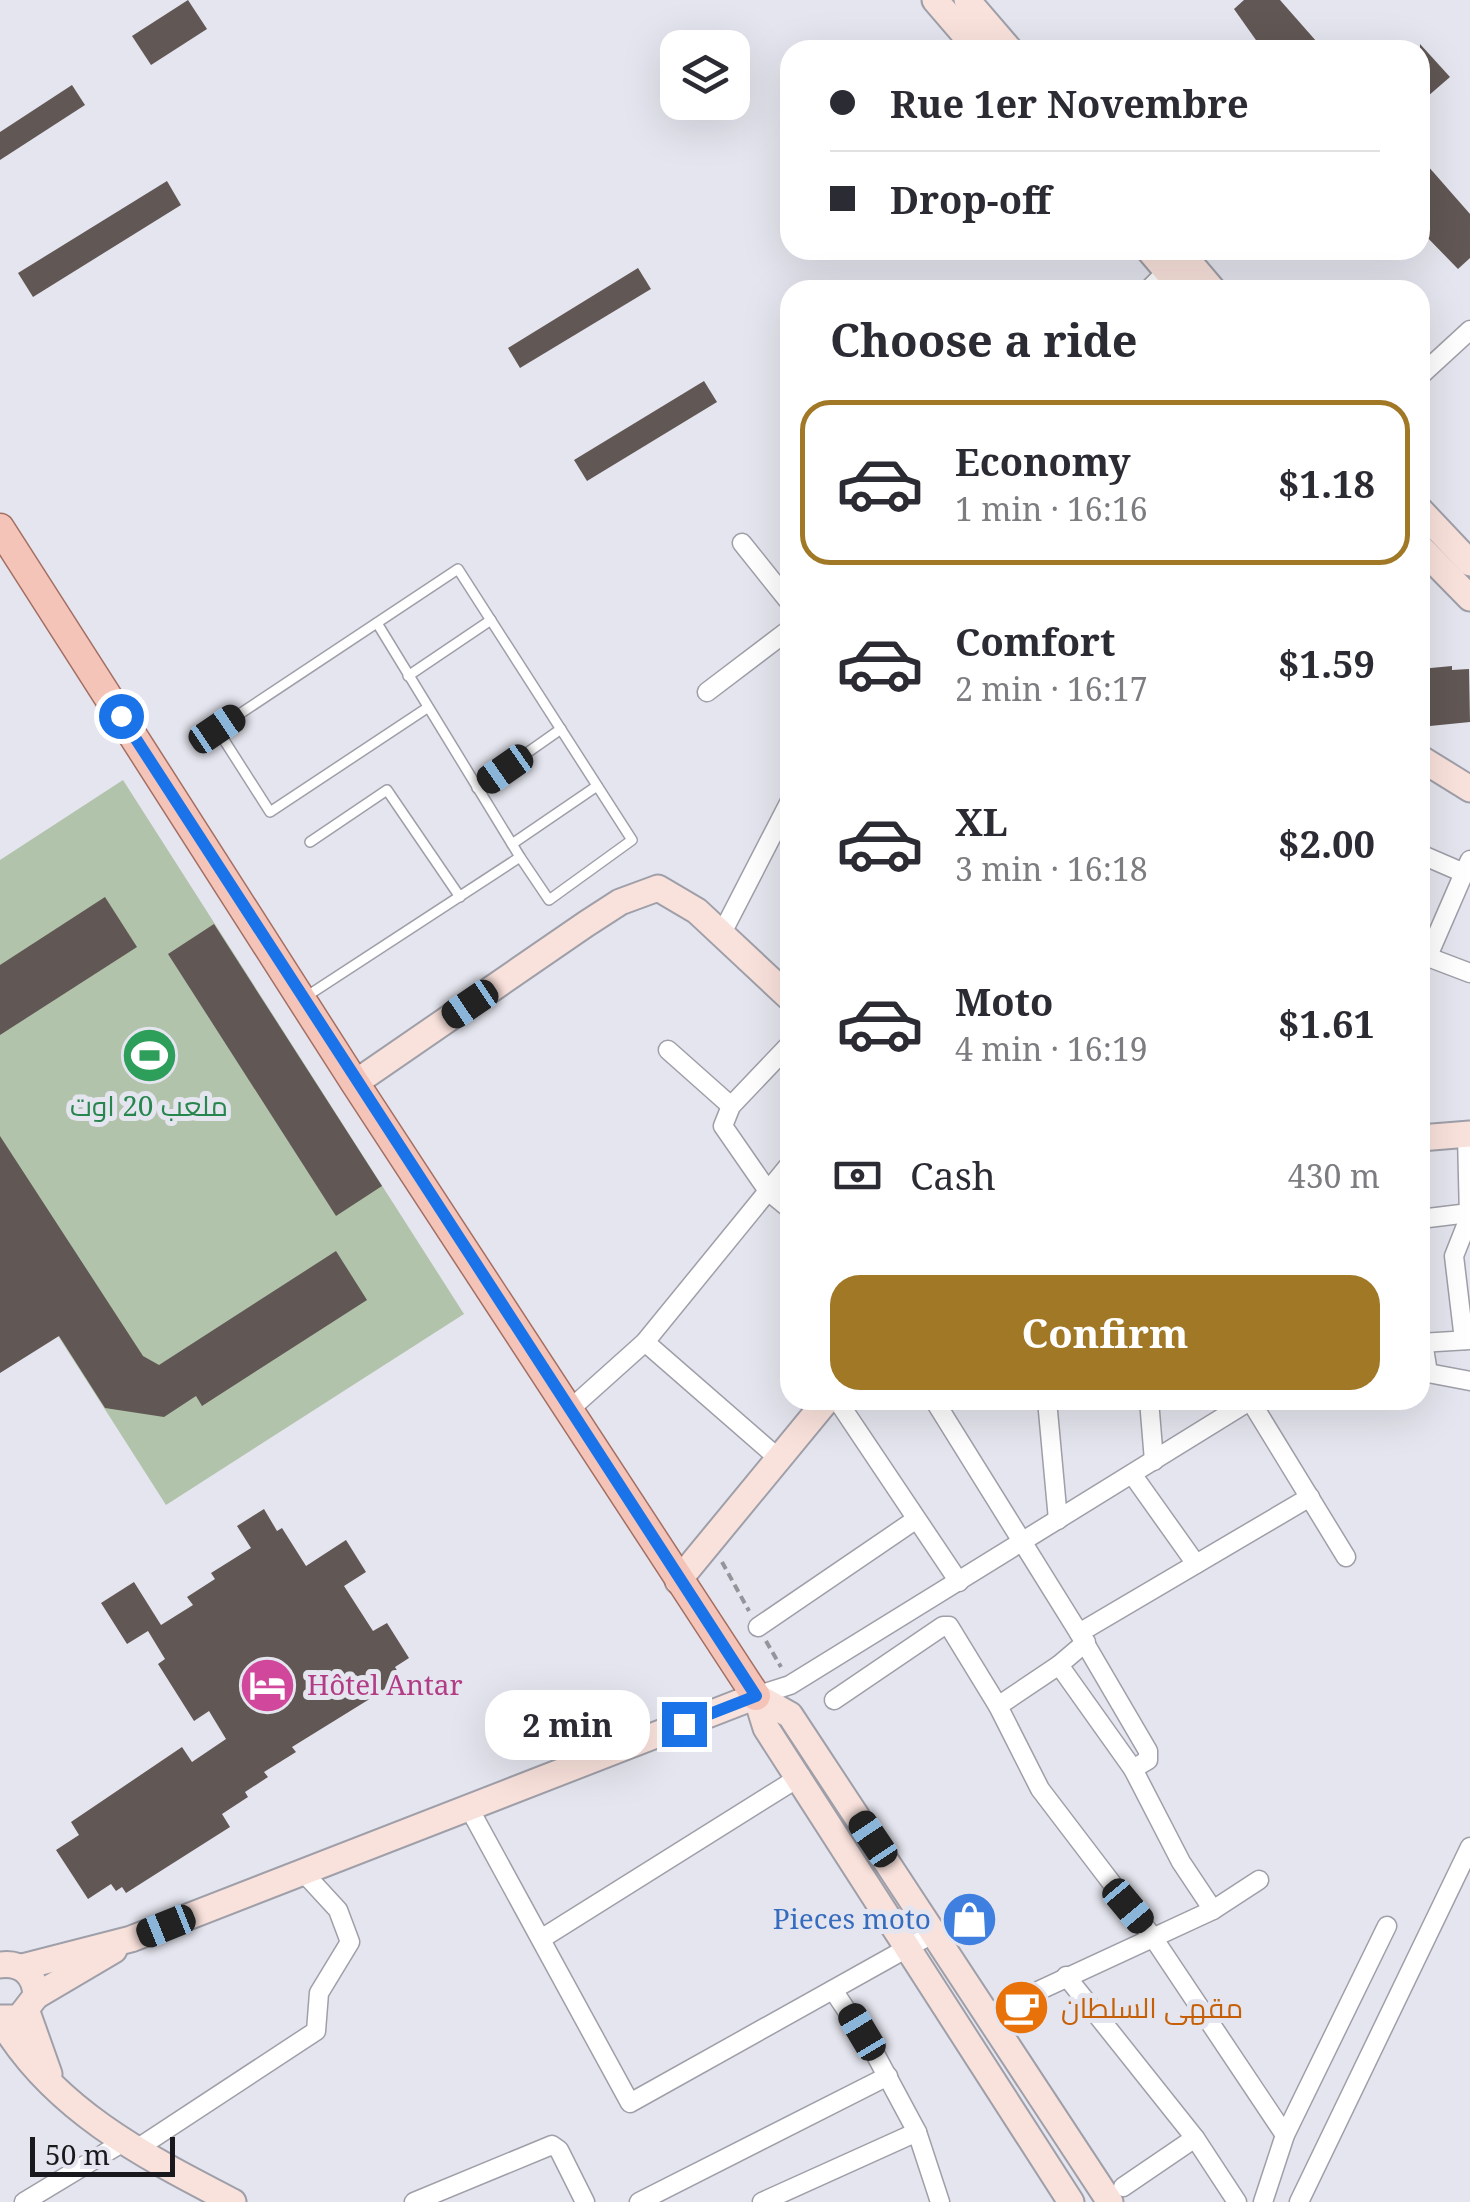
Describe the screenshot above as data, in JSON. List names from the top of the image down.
{
  "places": {
    "sports": ["ملعب 20 اوت"],
    "hotel": ["Hôtel Antar"],
    "shop": ["Pieces moto"],
    "cafe": ["مقهى السلطان"]
  },
  "scale_bar": "50 m",
  "page": {
    "banner": ["Rue 1er Novembre", "Drop-off"],
    "heading": "Choose a ride",
    "list": [
      {
        "name": "Economy",
        "note": "1 min · 16:16",
        "value": "$1.18"
      },
      {
        "name": "Comfort",
        "note": "2 min · 16:17",
        "value": "$1.59"
      },
      {
        "name": "XL",
        "note": "3 min · 16:18",
        "value": "$2.00"
      },
      {
        "name": "Moto",
        "note": "4 min · 16:19",
        "value": "$1.61"
      }
    ],
    "pay": ["Cash", "430 m"],
    "buttons": "Confirm",
    "bubble": "2 min",
    "scale": "50 m"
  }
}
